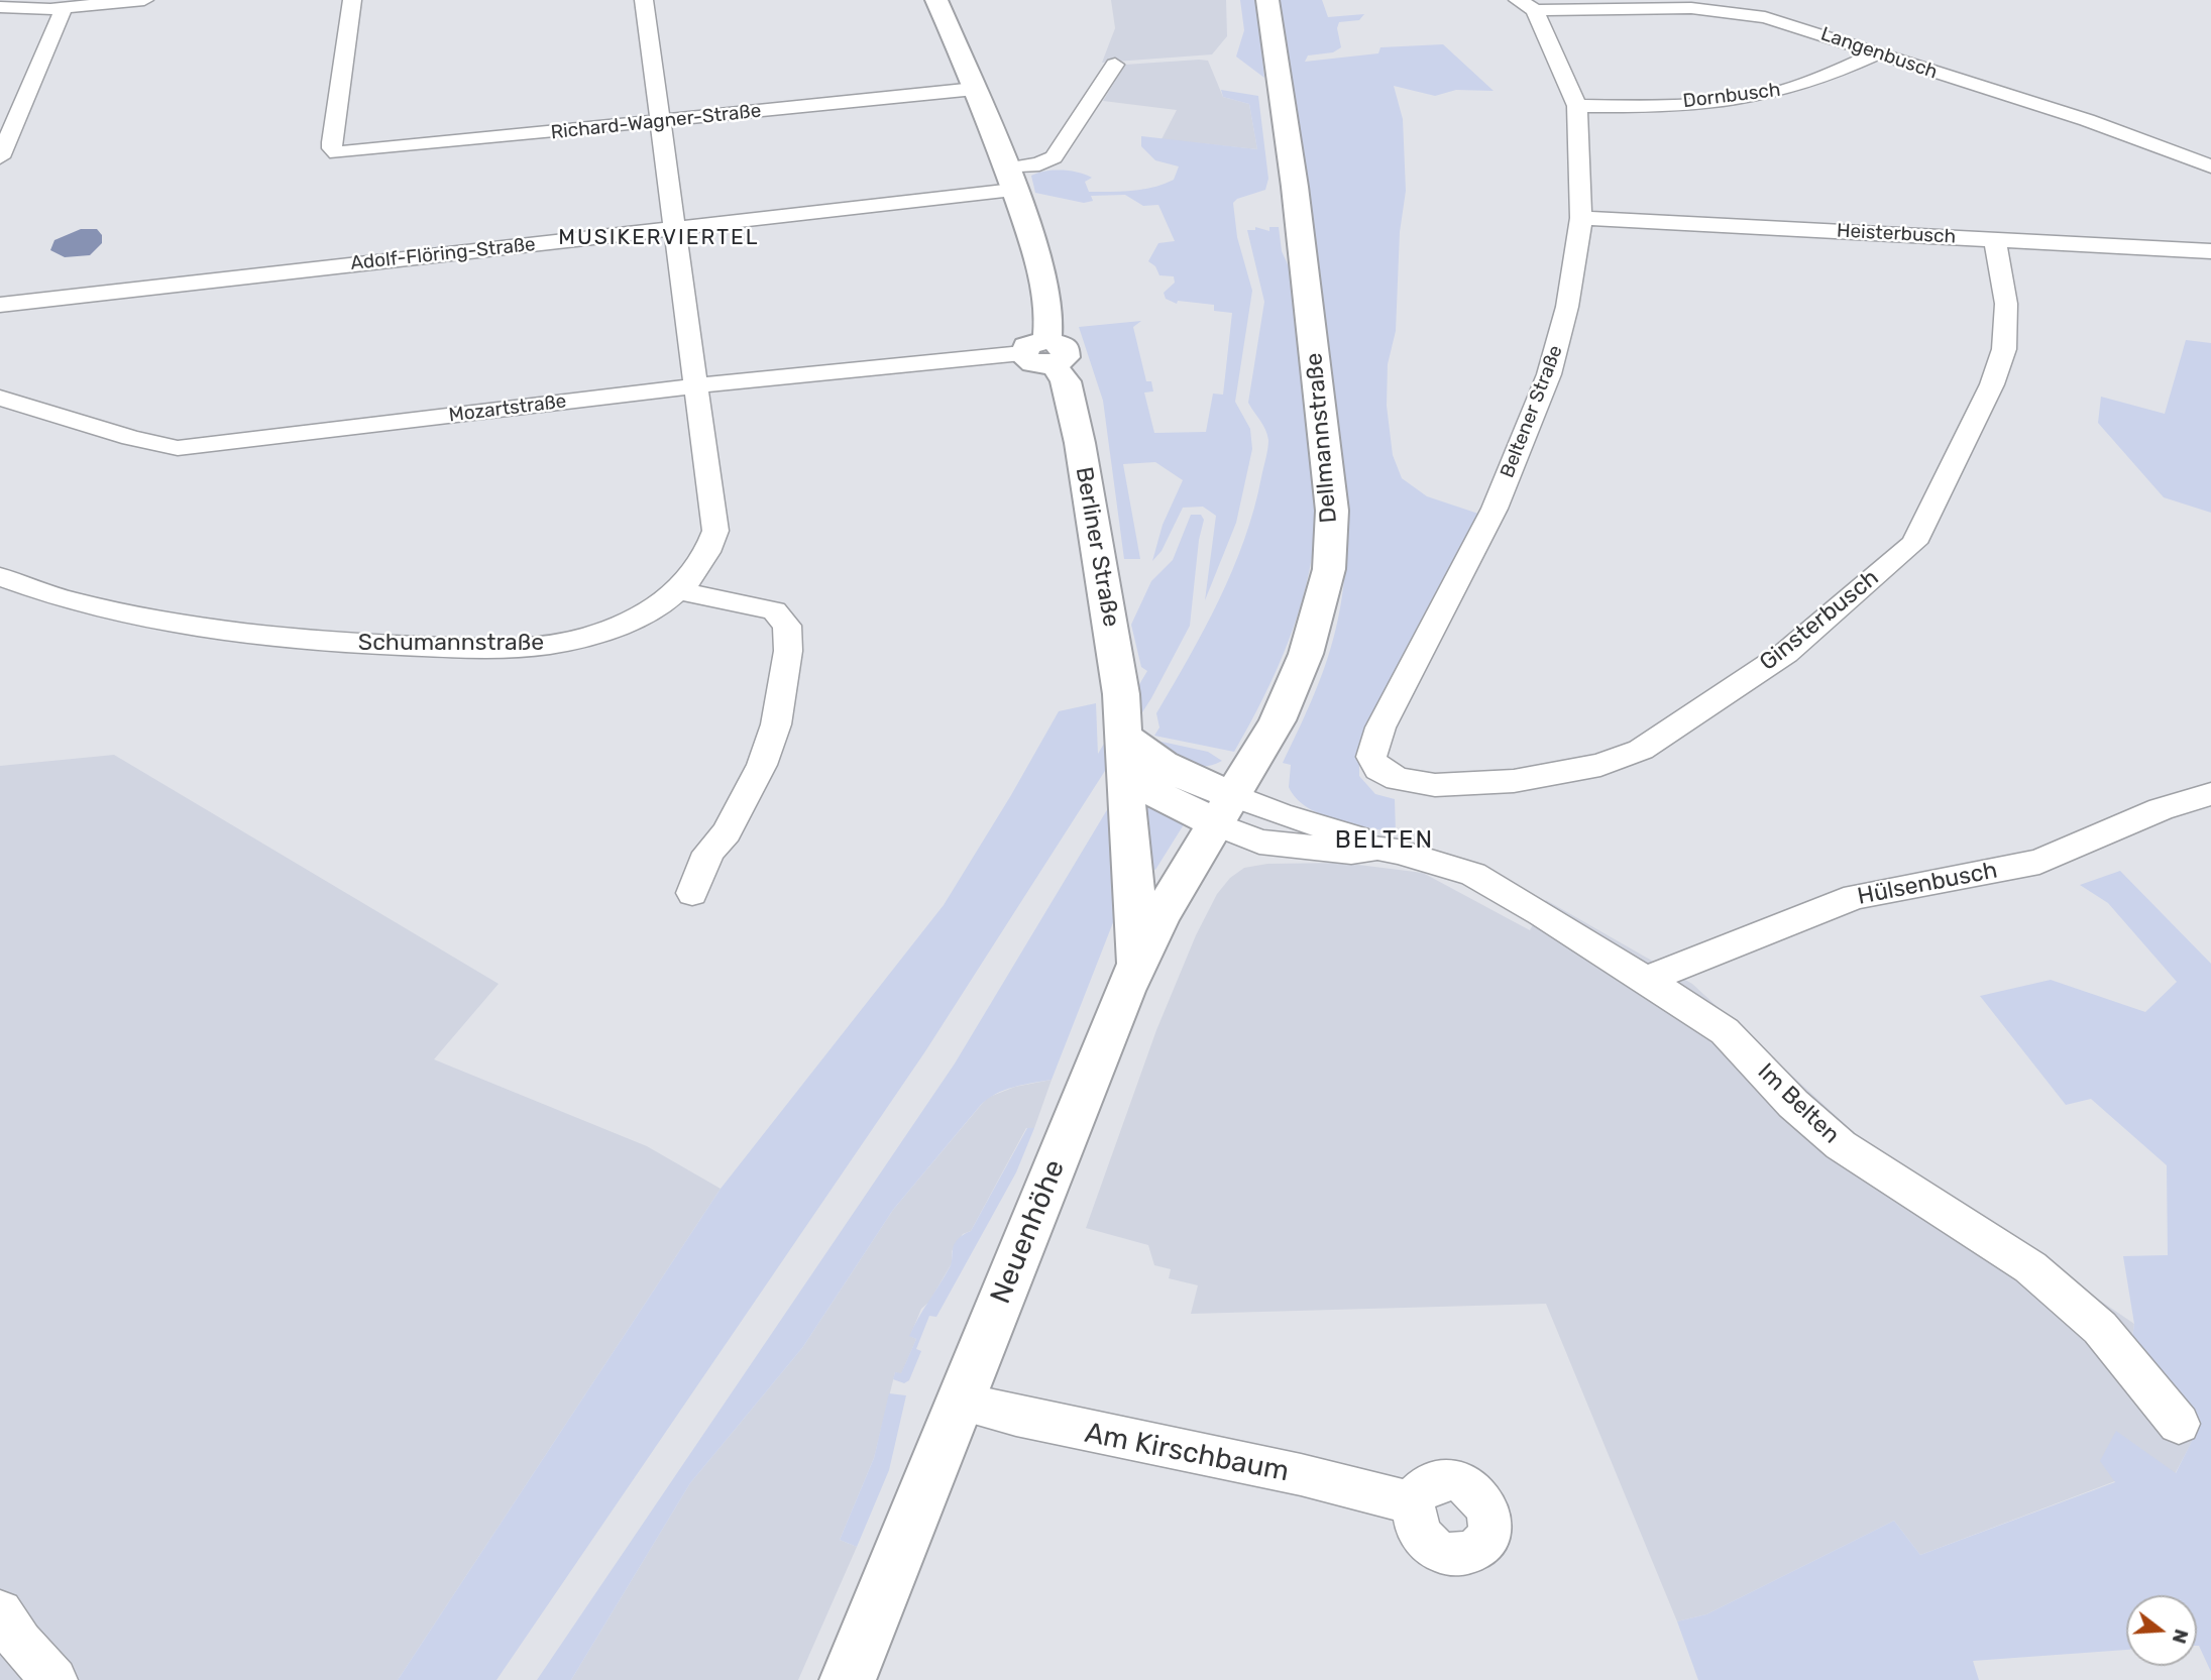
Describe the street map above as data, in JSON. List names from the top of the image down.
{
  "streets": {
    "main road": ["Dellmannstraße", "Berliner Straße", "Neuenhöhe"],
    "street": [
      "Langenbusch",
      "Dornbusch",
      "Richard-Wagner-Straße",
      "Heisterbusch",
      "Adolf-Flöring-Straße",
      "Mozartstraße",
      "Beltener Straße",
      "Ginsterbusch",
      "Schumannstraße",
      "Hülsenbusch",
      "Im Belten",
      "Am Kirschbaum"
    ]
  },
  "crossings": [
    ["Langenbusch", "Dornbusch"],
    ["Langenbusch", "Beltener Straße"],
    ["Dornbusch", "Beltener Straße"],
    ["Richard-Wagner-Straße", "Berliner Straße"],
    ["Richard-Wagner-Straße", "Schumannstraße"],
    ["Heisterbusch", "Beltener Straße"],
    ["Heisterbusch", "Ginsterbusch"],
    ["Adolf-Flöring-Straße", "Berliner Straße"],
    ["Adolf-Flöring-Straße", "Schumannstraße"],
    ["Mozartstraße", "Berliner Straße"],
    ["Mozartstraße", "Schumannstraße"],
    ["Beltener Straße", "Ginsterbusch"],
    ["Dellmannstraße", "Im Belten"],
    ["Dellmannstraße", "Neuenhöhe"],
    ["Berliner Straße", "Neuenhöhe"],
    ["Hülsenbusch", "Im Belten"],
    ["Im Belten", "Neuenhöhe"],
    ["Neuenhöhe", "Am Kirschbaum"]
  ],
  "districts": ["MUSIKERVIERTEL", "BELTEN"],
  "north": "right"
}
